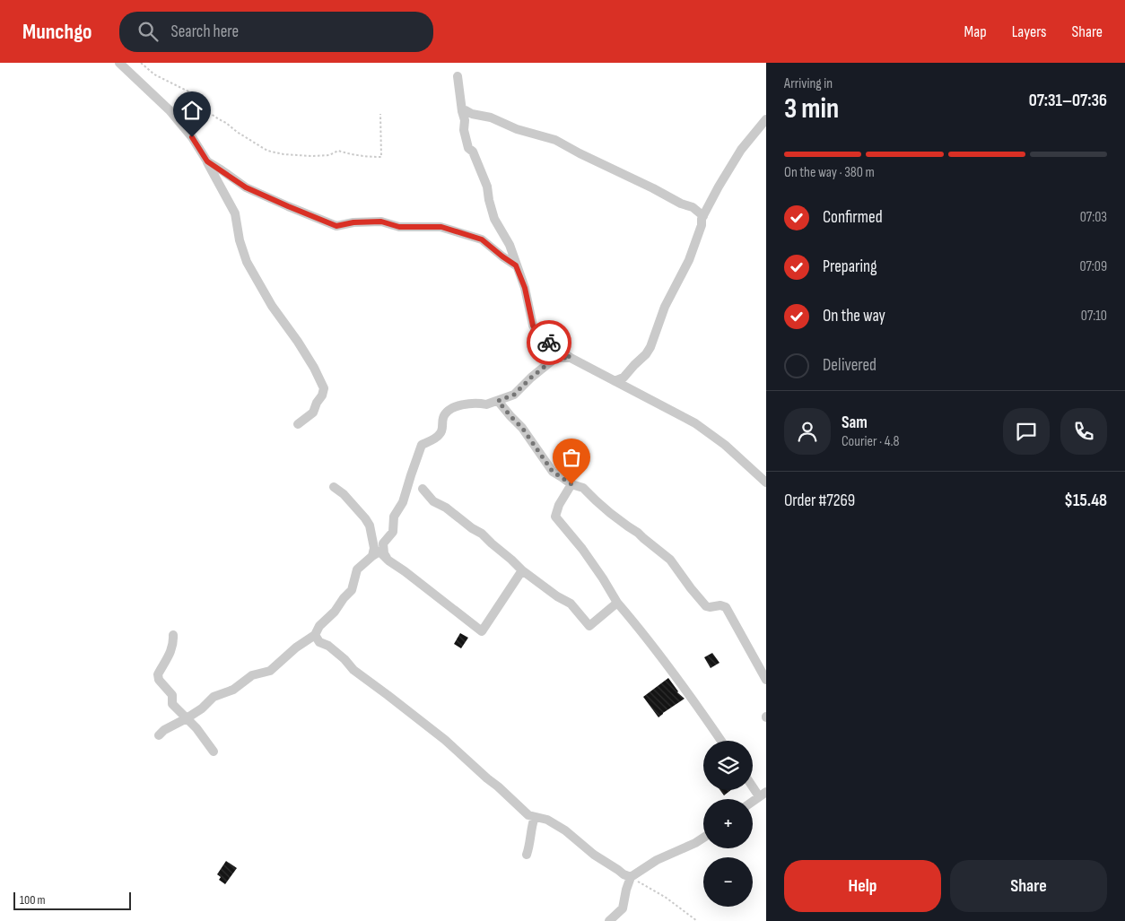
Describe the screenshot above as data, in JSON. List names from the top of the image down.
{
  "scale_bar": "100 m",
  "page": {
    "header": "Munchgo",
    "search": "Search here",
    "nav": ["Map", "Layers", "Share"],
    "heading": ["3 min", "Arriving in", "07:31–07:36"],
    "panel": [
      "Sam",
      "Courier · 4.8",
      "Order #7269",
      "$15.48"
    ],
    "bar": "On the way · 380 m",
    "list": [
      ["Confirmed", "07:03"],
      ["Preparing", "07:09"],
      ["On the way", "07:10"],
      "Delivered"
    ],
    "map_buttons": ["+", "−"],
    "buttons": ["Help", "Share"],
    "scale": "100 m"
  }
}
